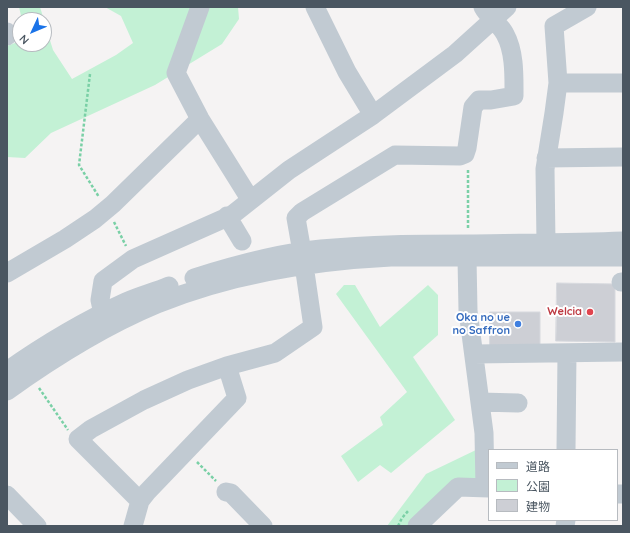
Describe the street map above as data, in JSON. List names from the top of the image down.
{
  "places": ["Welcia", "Oka no ue no Saffron"],
  "legend": ["道路", "公園", "建物"],
  "north": "bottom left"
}
